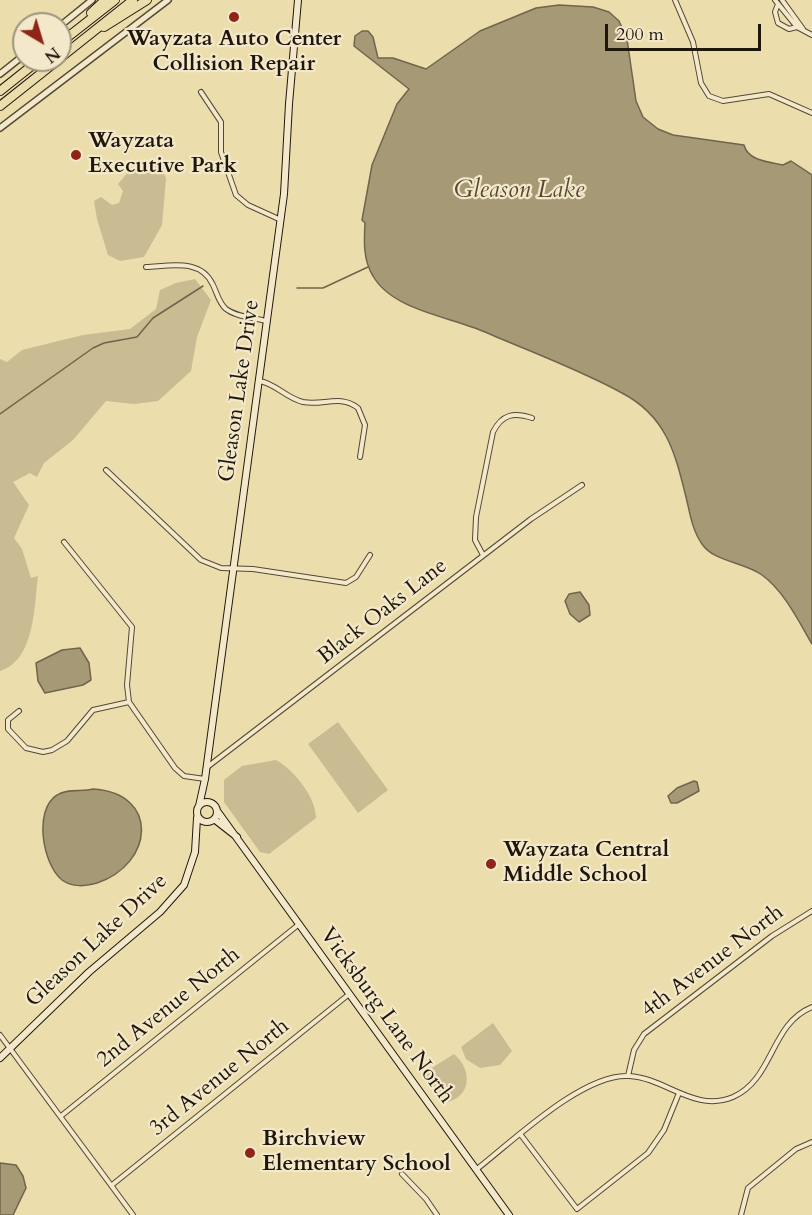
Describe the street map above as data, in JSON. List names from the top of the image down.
{
  "streets": {
    "main road": ["Gleason Lake Drive", "Vicksburg Lane North"],
    "street": [
      "Black Oaks Lane",
      "4th Avenue North",
      "2nd Avenue North",
      "3rd Avenue North"
    ]
  },
  "crossings": [
    ["Gleason Lake Drive", "Black Oaks Lane"],
    ["Gleason Lake Drive", "Vicksburg Lane North"],
    ["2nd Avenue North", "Vicksburg Lane North"],
    ["Vicksburg Lane North", "3rd Avenue North"]
  ],
  "water": ["Gleason Lake"],
  "places": [
    "Wayzata Auto Center Collision Repair",
    "Wayzata Executive Park",
    "Wayzata Central Middle School",
    "Birchview Elementary School"
  ],
  "scale_bar": "200 m",
  "north": "bottom right"
}
